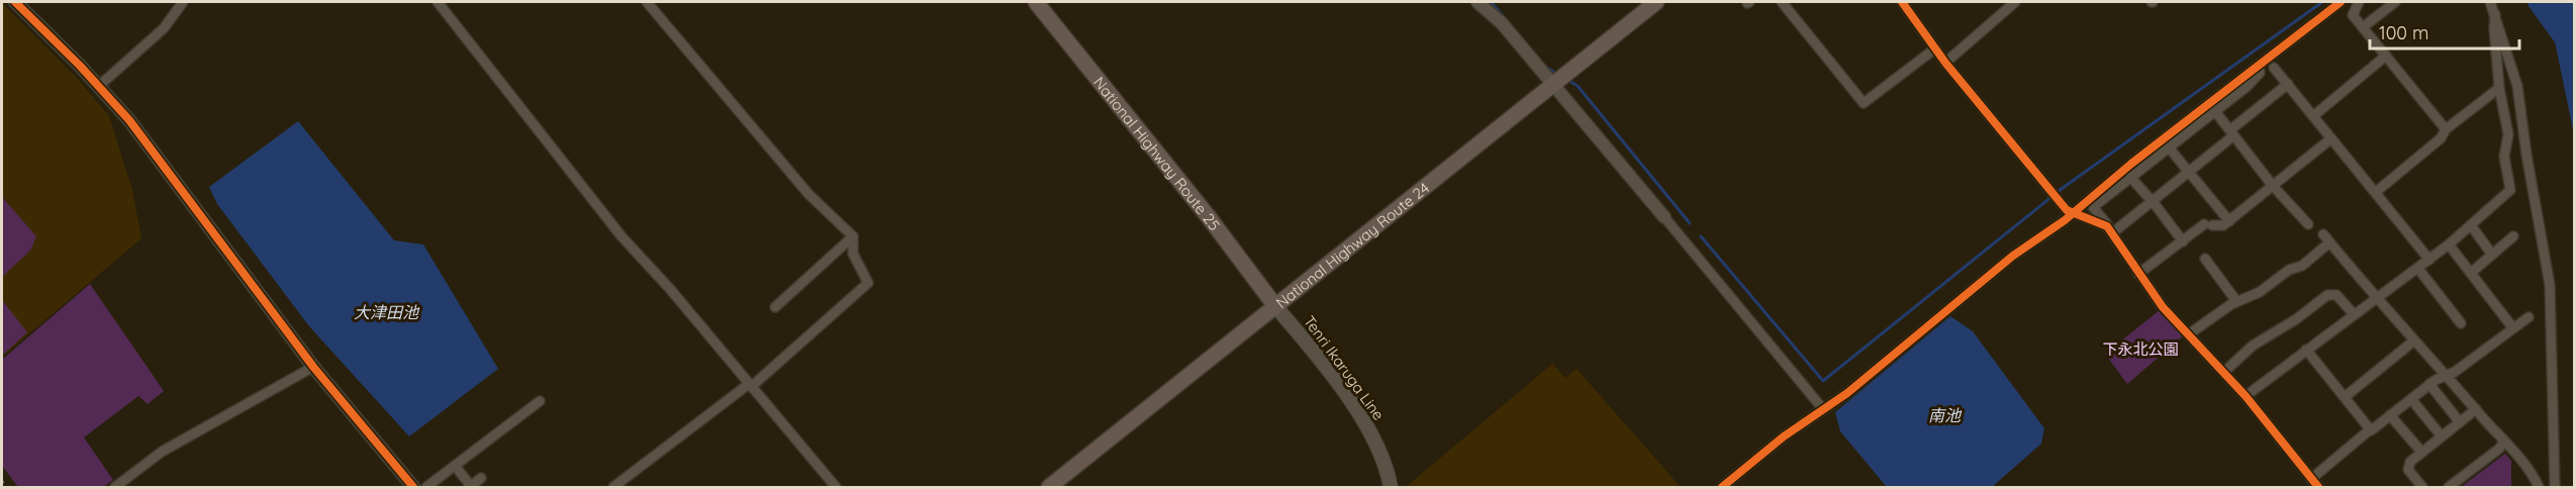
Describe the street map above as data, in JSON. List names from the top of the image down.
{
  "streets": {
    "highway": ["National Highway Route 25", "National Highway Route 24"],
    "main road": ["Tenri Ikaruga Line"]
  },
  "crossings": [
    ["National Highway Route 25", "National Highway Route 24"],
    ["National Highway Route 25", "Tenri Ikaruga Line"],
    ["National Highway Route 24", "Tenri Ikaruga Line"]
  ],
  "water": ["大津田池", "南池"],
  "parks": ["下永北公園"],
  "scale_bar": "100 m"
}
